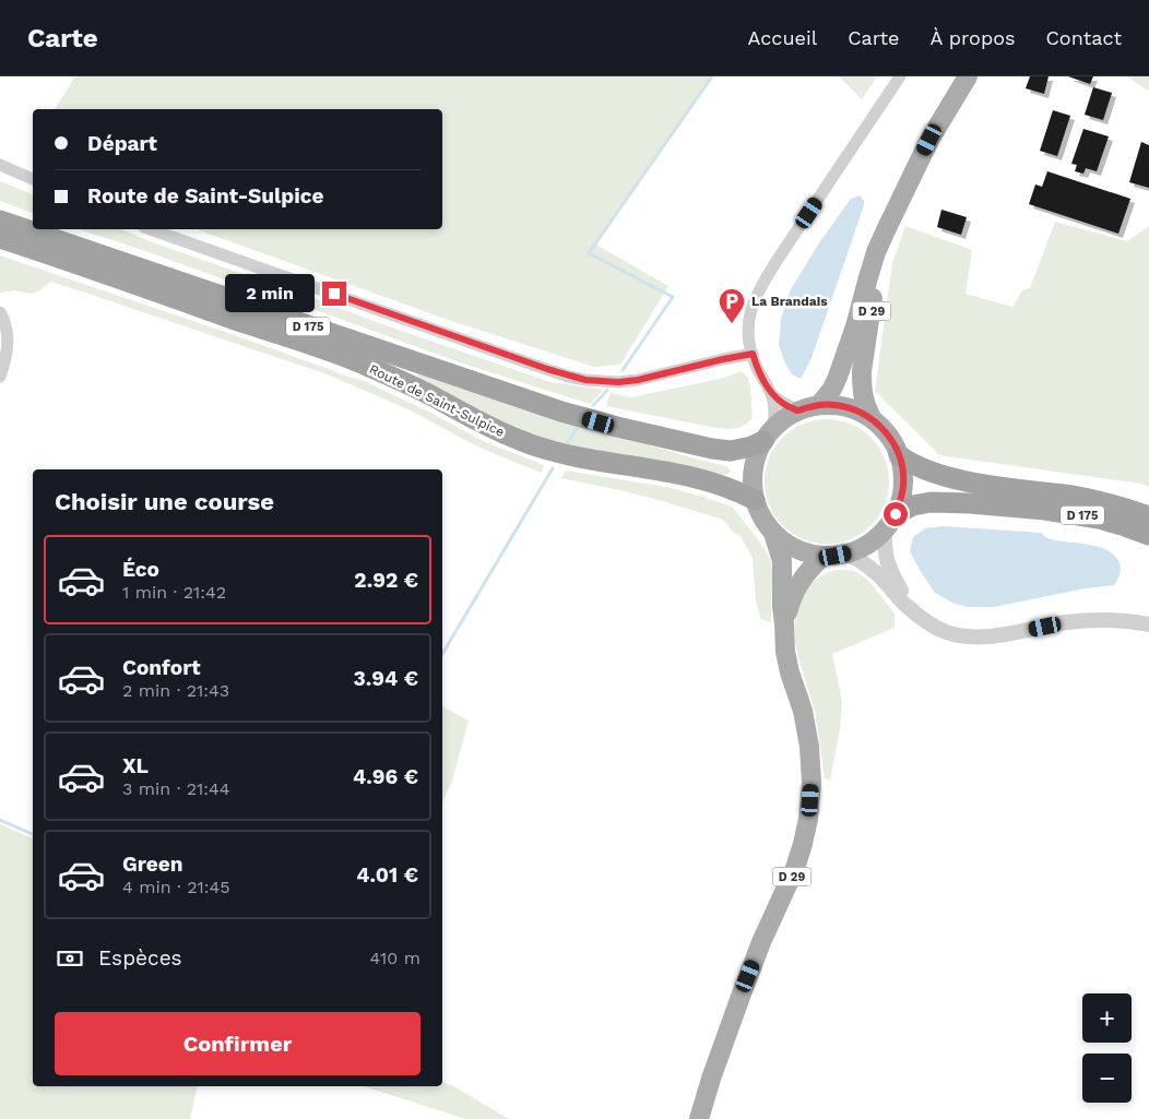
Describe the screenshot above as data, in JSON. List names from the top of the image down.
{
  "streets": {
    "highway": ["D 175", "Route de Saint-Sulpice"],
    "main road": ["D 29"]
  },
  "crossings": [
    ["D 29", "D 175"],
    ["D 29", "Route de Saint-Sulpice"],
    ["D 175", "Route de Saint-Sulpice"]
  ],
  "places": {
    "parking": ["La Brandais"]
  },
  "page": {
    "header": "Carte",
    "nav": [
      "Accueil",
      "Carte",
      "À propos",
      "Contact"
    ],
    "banner": ["Départ", "Route de Saint-Sulpice"],
    "bubble": "2 min",
    "heading": "Choisir une course",
    "list": [
      {
        "name": "Éco",
        "note": "1 min · 21:42",
        "value": "2.92 €"
      },
      {
        "name": "Confort",
        "note": "2 min · 21:43",
        "value": "3.94 €"
      },
      {
        "name": "XL",
        "note": "3 min · 21:44",
        "value": "4.96 €"
      },
      {
        "name": "Green",
        "note": "4 min · 21:45",
        "value": "4.01 €"
      }
    ],
    "pay": ["Espèces", "410 m"],
    "map_buttons": ["+", "−"],
    "buttons": "Confirmer"
  }
}
